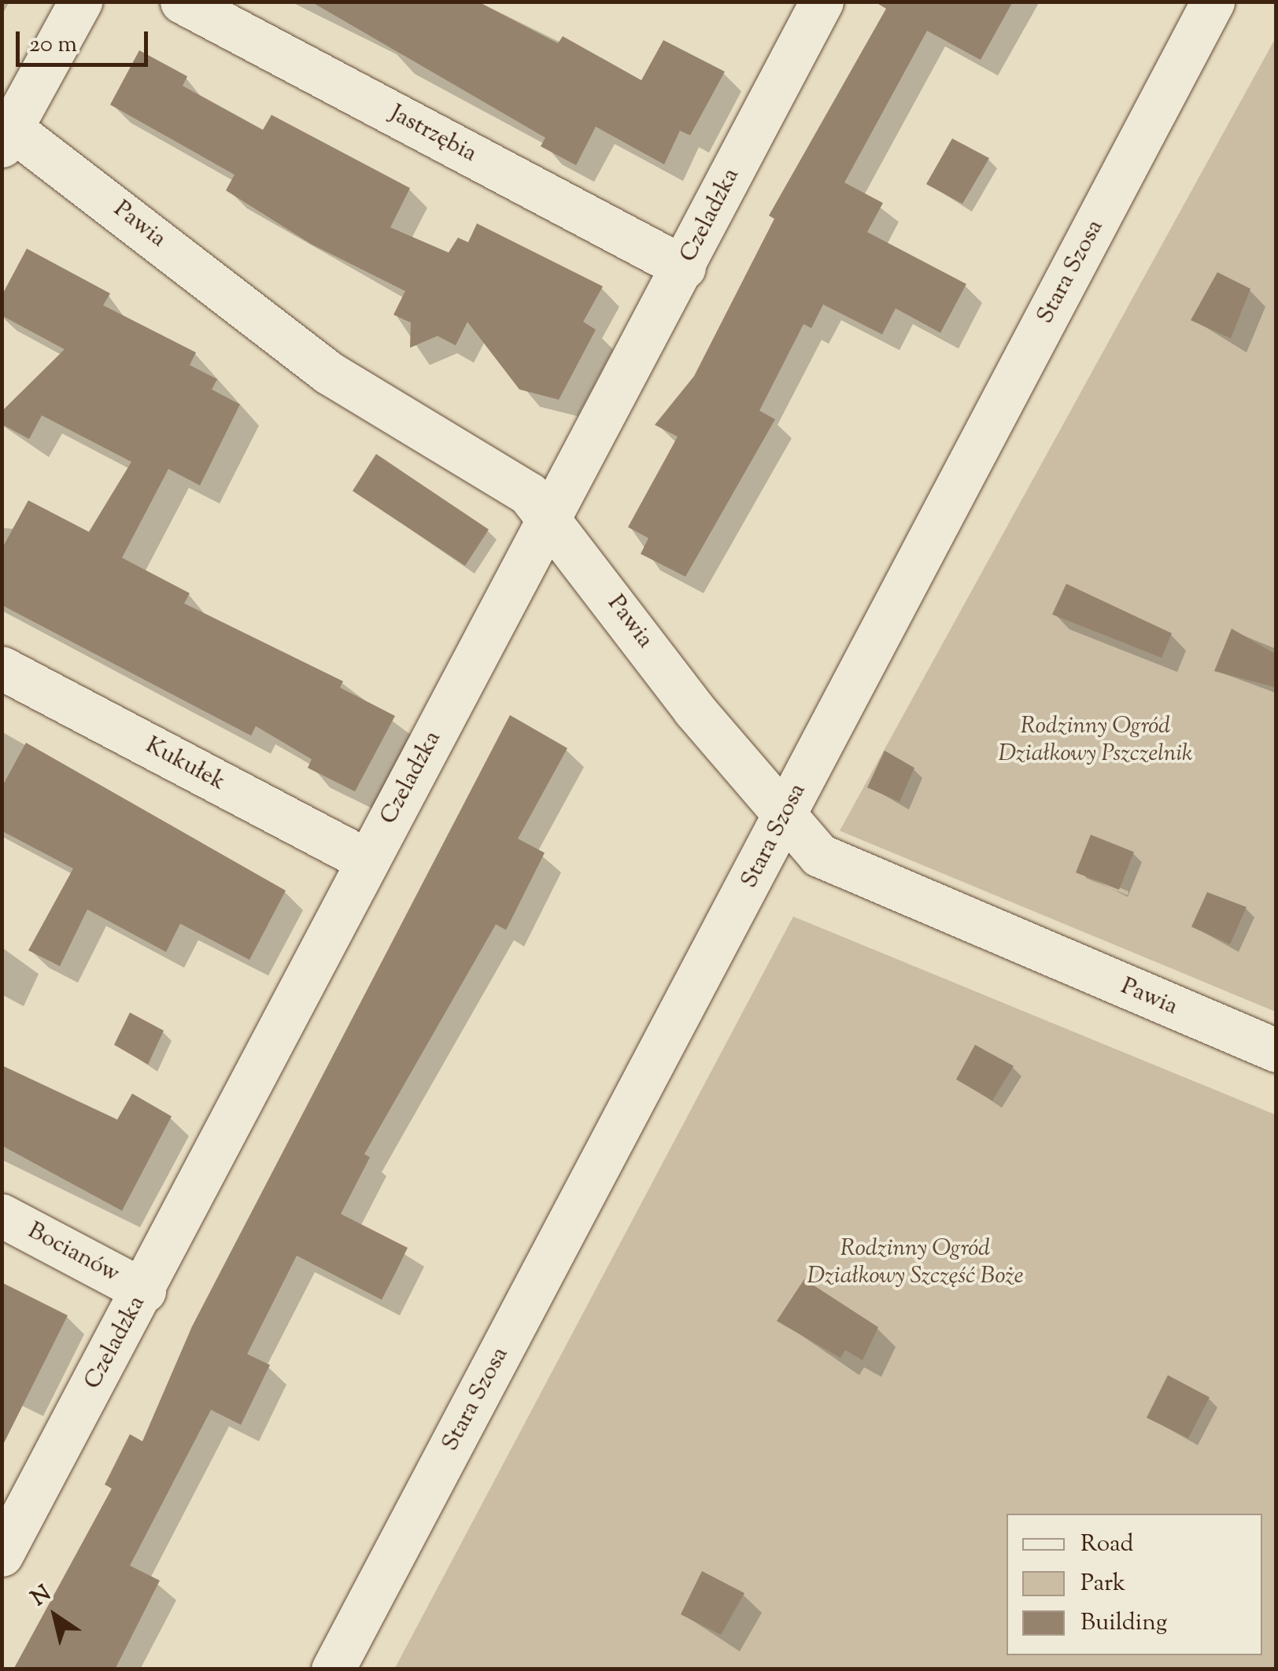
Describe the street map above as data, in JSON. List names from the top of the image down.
{
  "streets": {
    "street": [
      "Jastrzębia",
      "Czeladzka",
      "Pawia",
      "Stara Szosa",
      "Kukułek",
      "Bocianów"
    ]
  },
  "crossings": [
    ["Jastrzębia", "Czeladzka"],
    ["Czeladzka", "Pawia"],
    ["Czeladzka", "Kukułek"],
    ["Czeladzka", "Bocianów"],
    ["Pawia", "Stara Szosa"]
  ],
  "parks": ["Rodzinny Ogród Działkowy Pszczelnik", "Rodzinny Ogród Działkowy Szczęść Boże"],
  "legend": ["Road", "Park", "Building"],
  "scale_bar": "20 m",
  "north": "top left"
}
